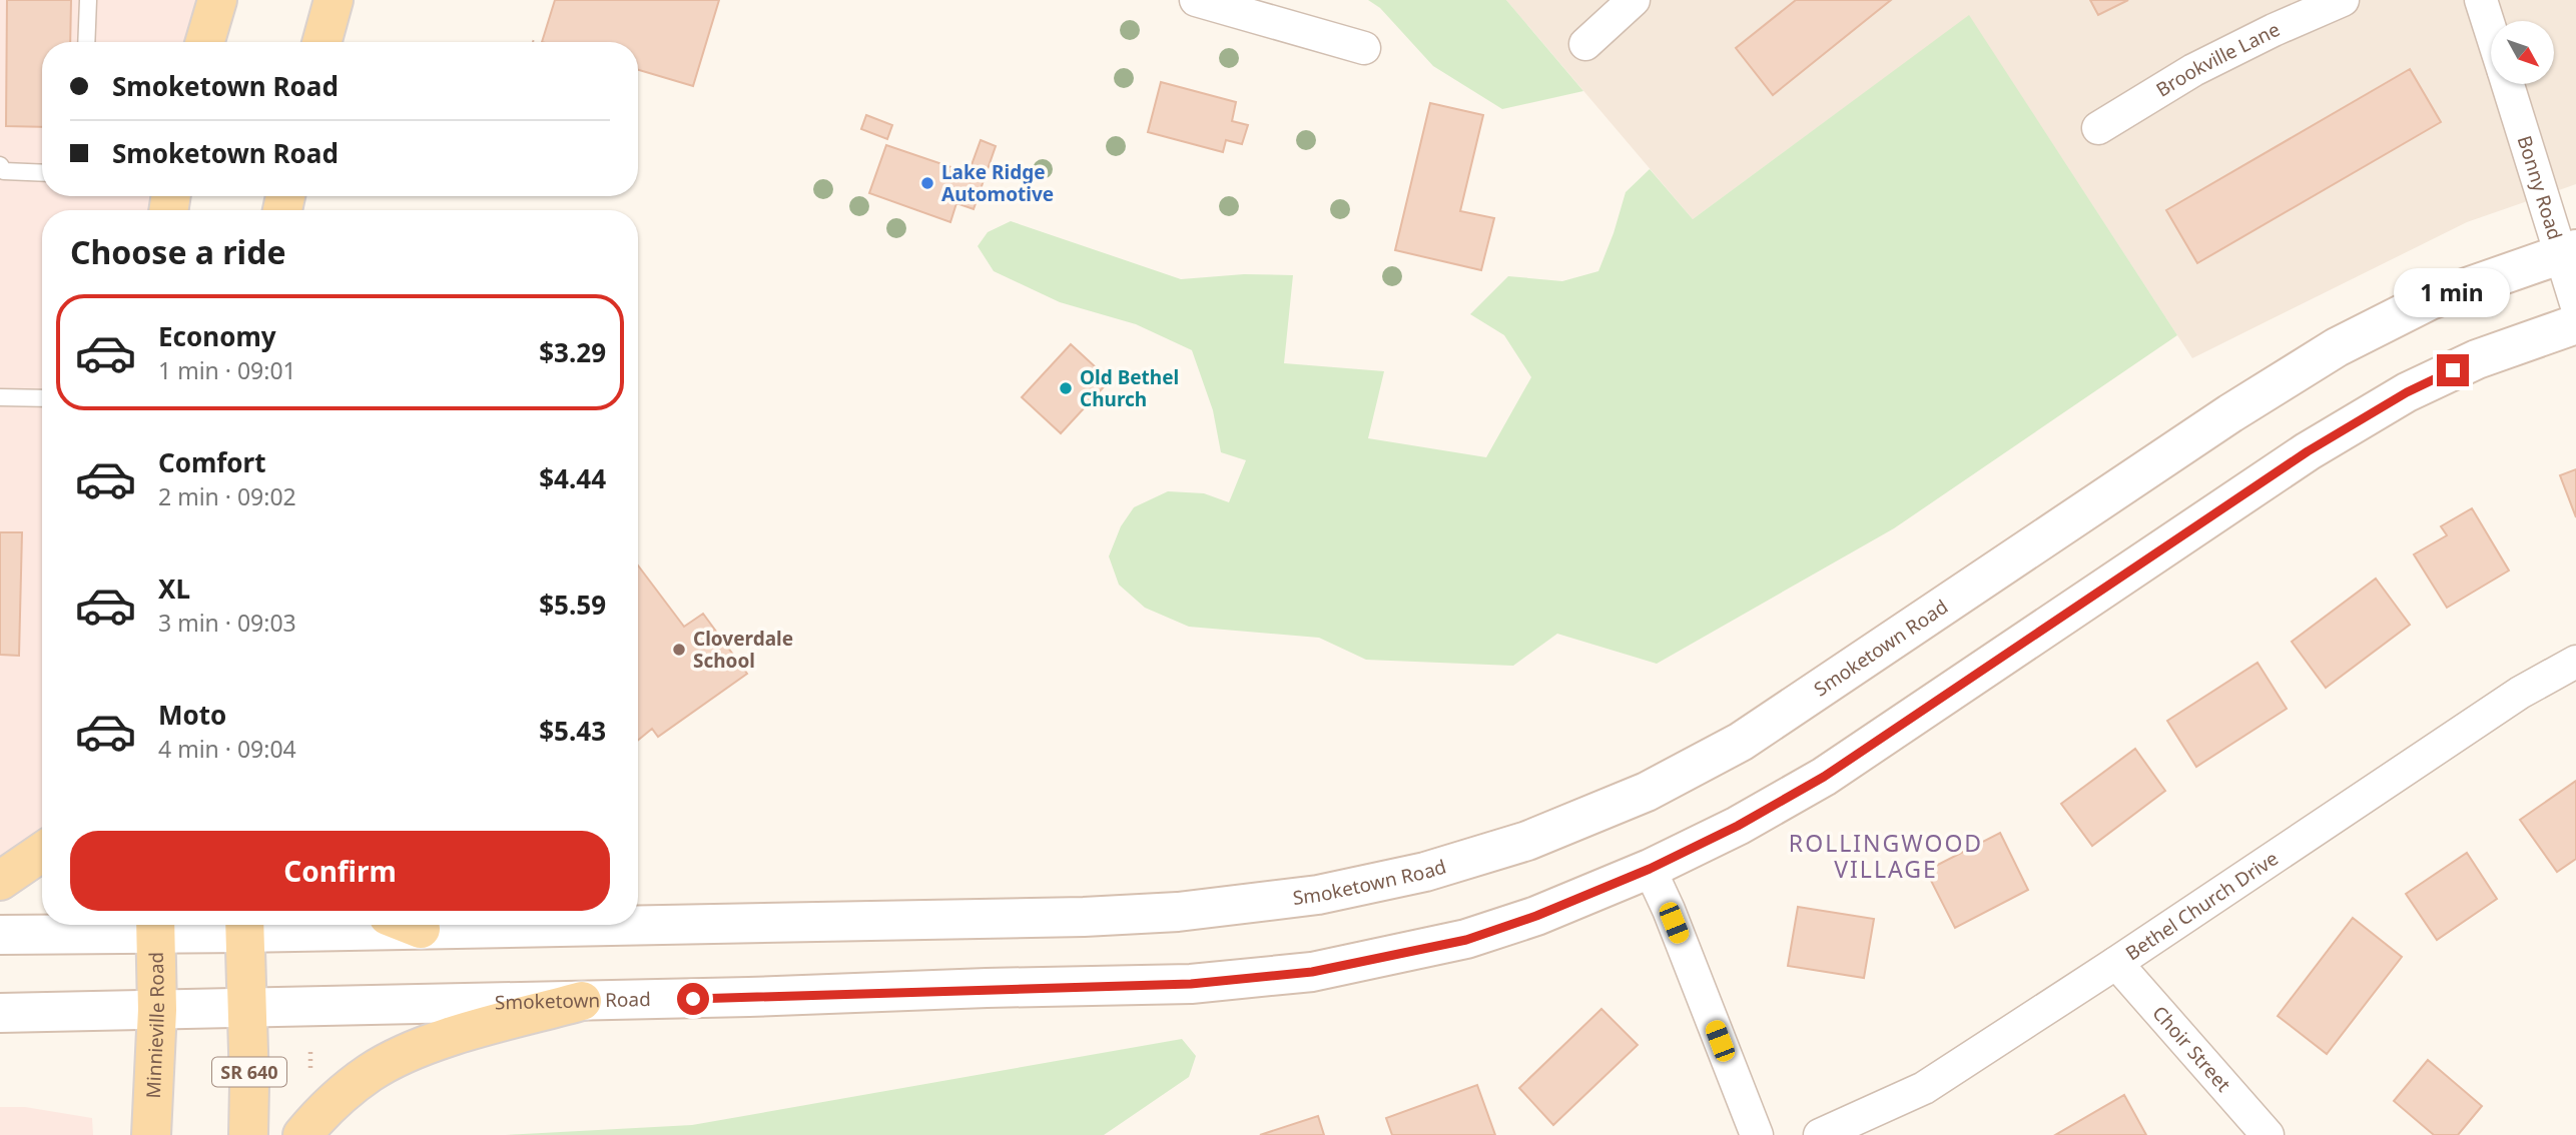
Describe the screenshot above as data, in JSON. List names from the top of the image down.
{
  "streets": {
    "main road": ["Smoketown Road", "Minnieville Road", "SR 640"],
    "street": [
      "Brookville Lane",
      "Bonny Road",
      "Bethel Church Drive",
      "Choir Street"
    ]
  },
  "crossings": [
    ["Bonny Road", "Smoketown Road"],
    ["Smoketown Road", "Minnieville Road"],
    ["Smoketown Road", "SR 640"],
    ["Bethel Church Drive", "Choir Street"]
  ],
  "districts": ["ROLLINGWOOD VILLAGE"],
  "places": ["Lake Ridge Automotive", "Old Bethel Church", "Cloverdale School"],
  "north": "bottom right",
  "page": {
    "banner": ["Smoketown Road", "Smoketown Road"],
    "heading": "Choose a ride",
    "bubble": "1 min",
    "list": [
      {
        "name": "Economy",
        "note": "1 min · 09:01",
        "value": "$3.29"
      },
      {
        "name": "Comfort",
        "note": "2 min · 09:02",
        "value": "$4.44"
      },
      {
        "name": "XL",
        "note": "3 min · 09:03",
        "value": "$5.59"
      },
      {
        "name": "Moto",
        "note": "4 min · 09:04",
        "value": "$5.43"
      }
    ],
    "buttons": "Confirm"
  }
}
